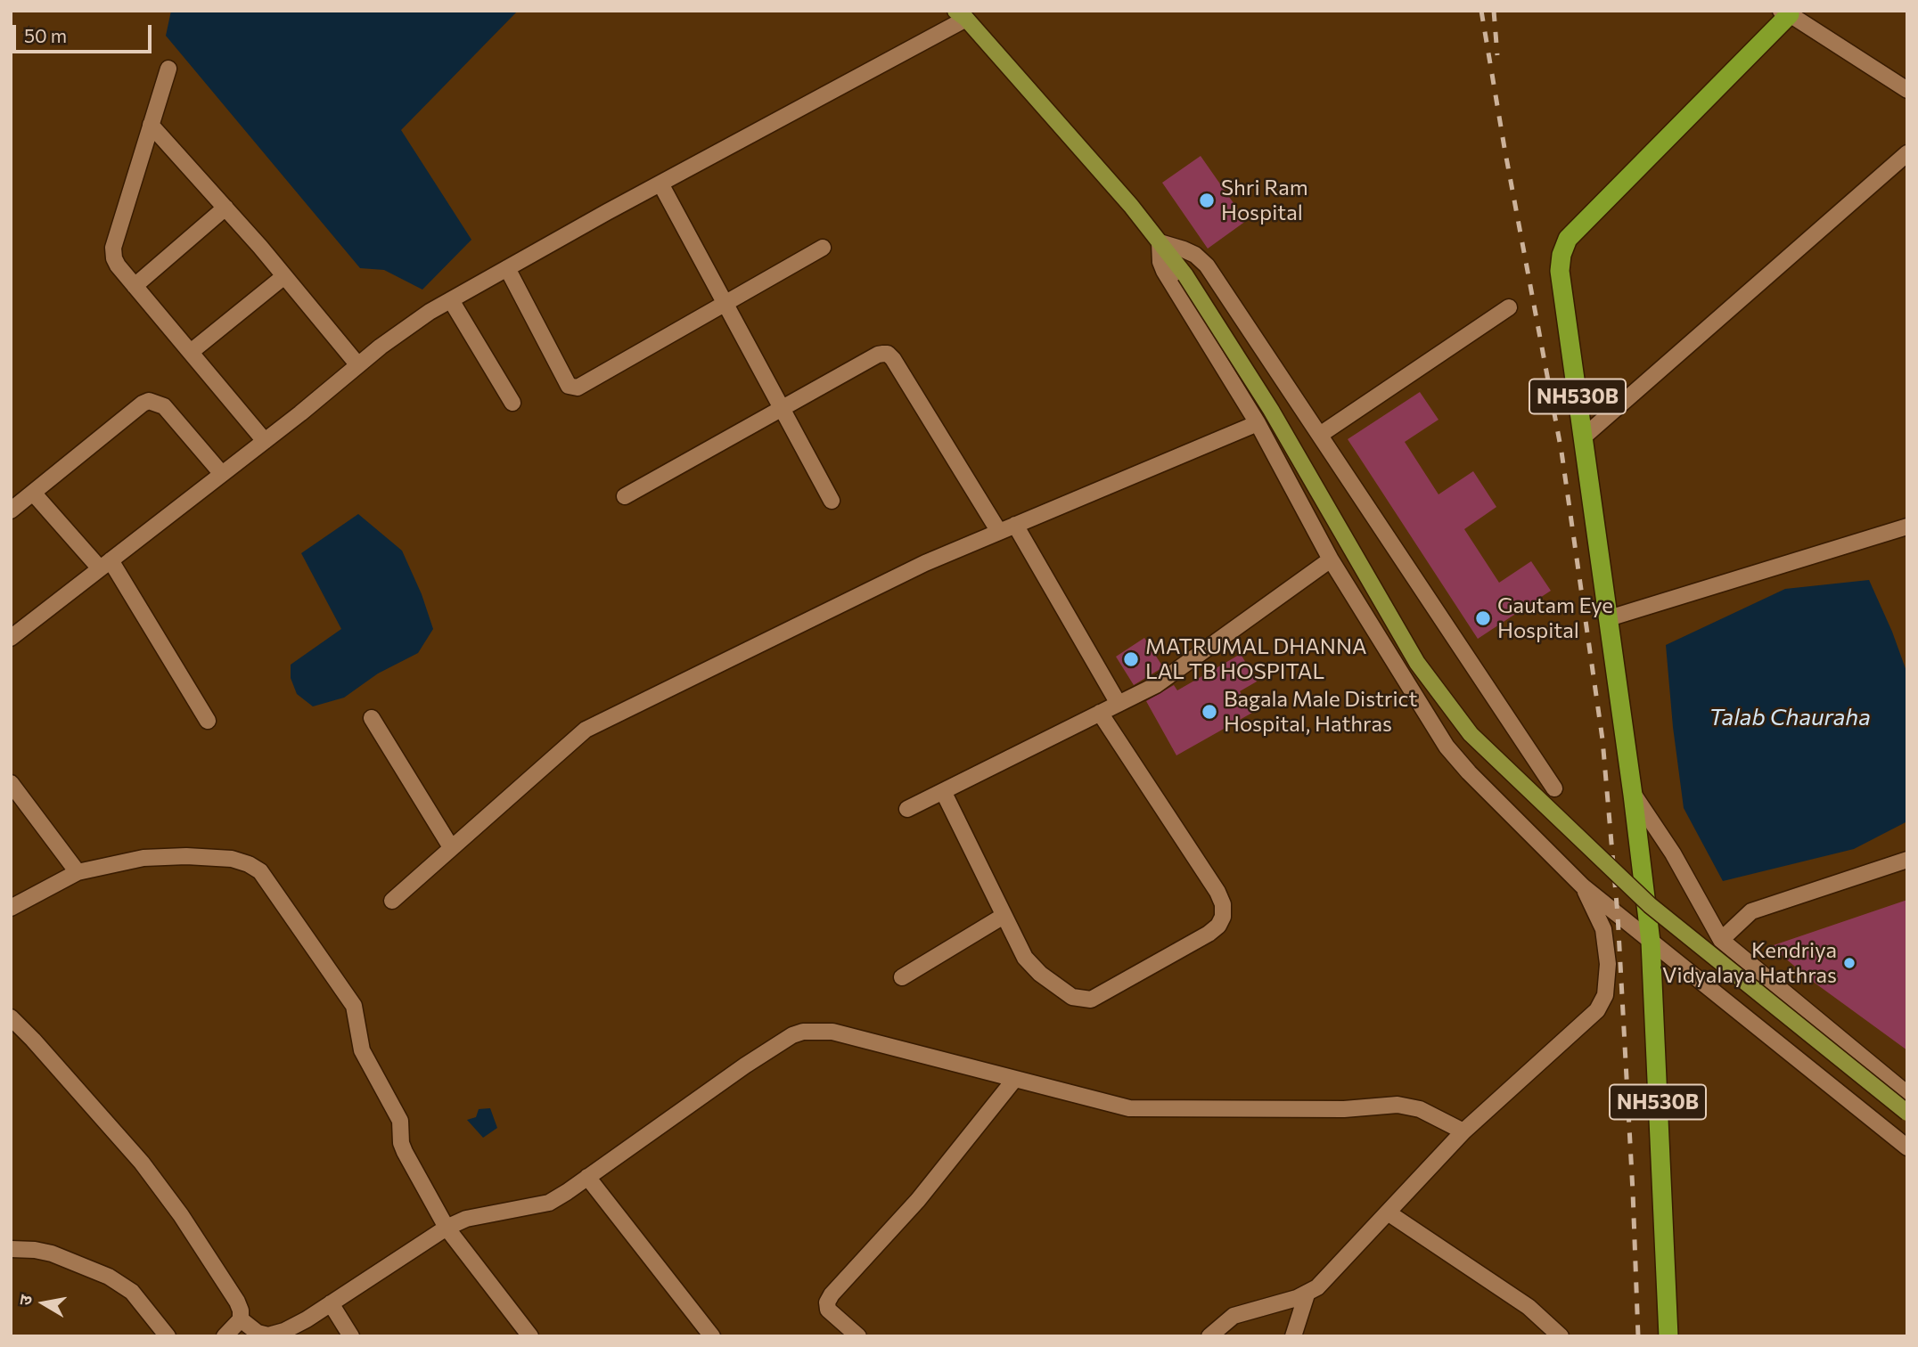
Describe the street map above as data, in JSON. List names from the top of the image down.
{
  "streets": {
    "highway": ["NH530B"]
  },
  "water": ["Talab Chauraha"],
  "places": [
    "Shri Ram Hospital",
    "Gautam Eye Hospital",
    "MATRUMAL DHANNA LAL TB HOSPITAL",
    "Bagala Male District Hospital, Hathras",
    "Kendriya Vidyalaya Hathras"
  ],
  "scale_bar": "50 m",
  "north": "left"
}
